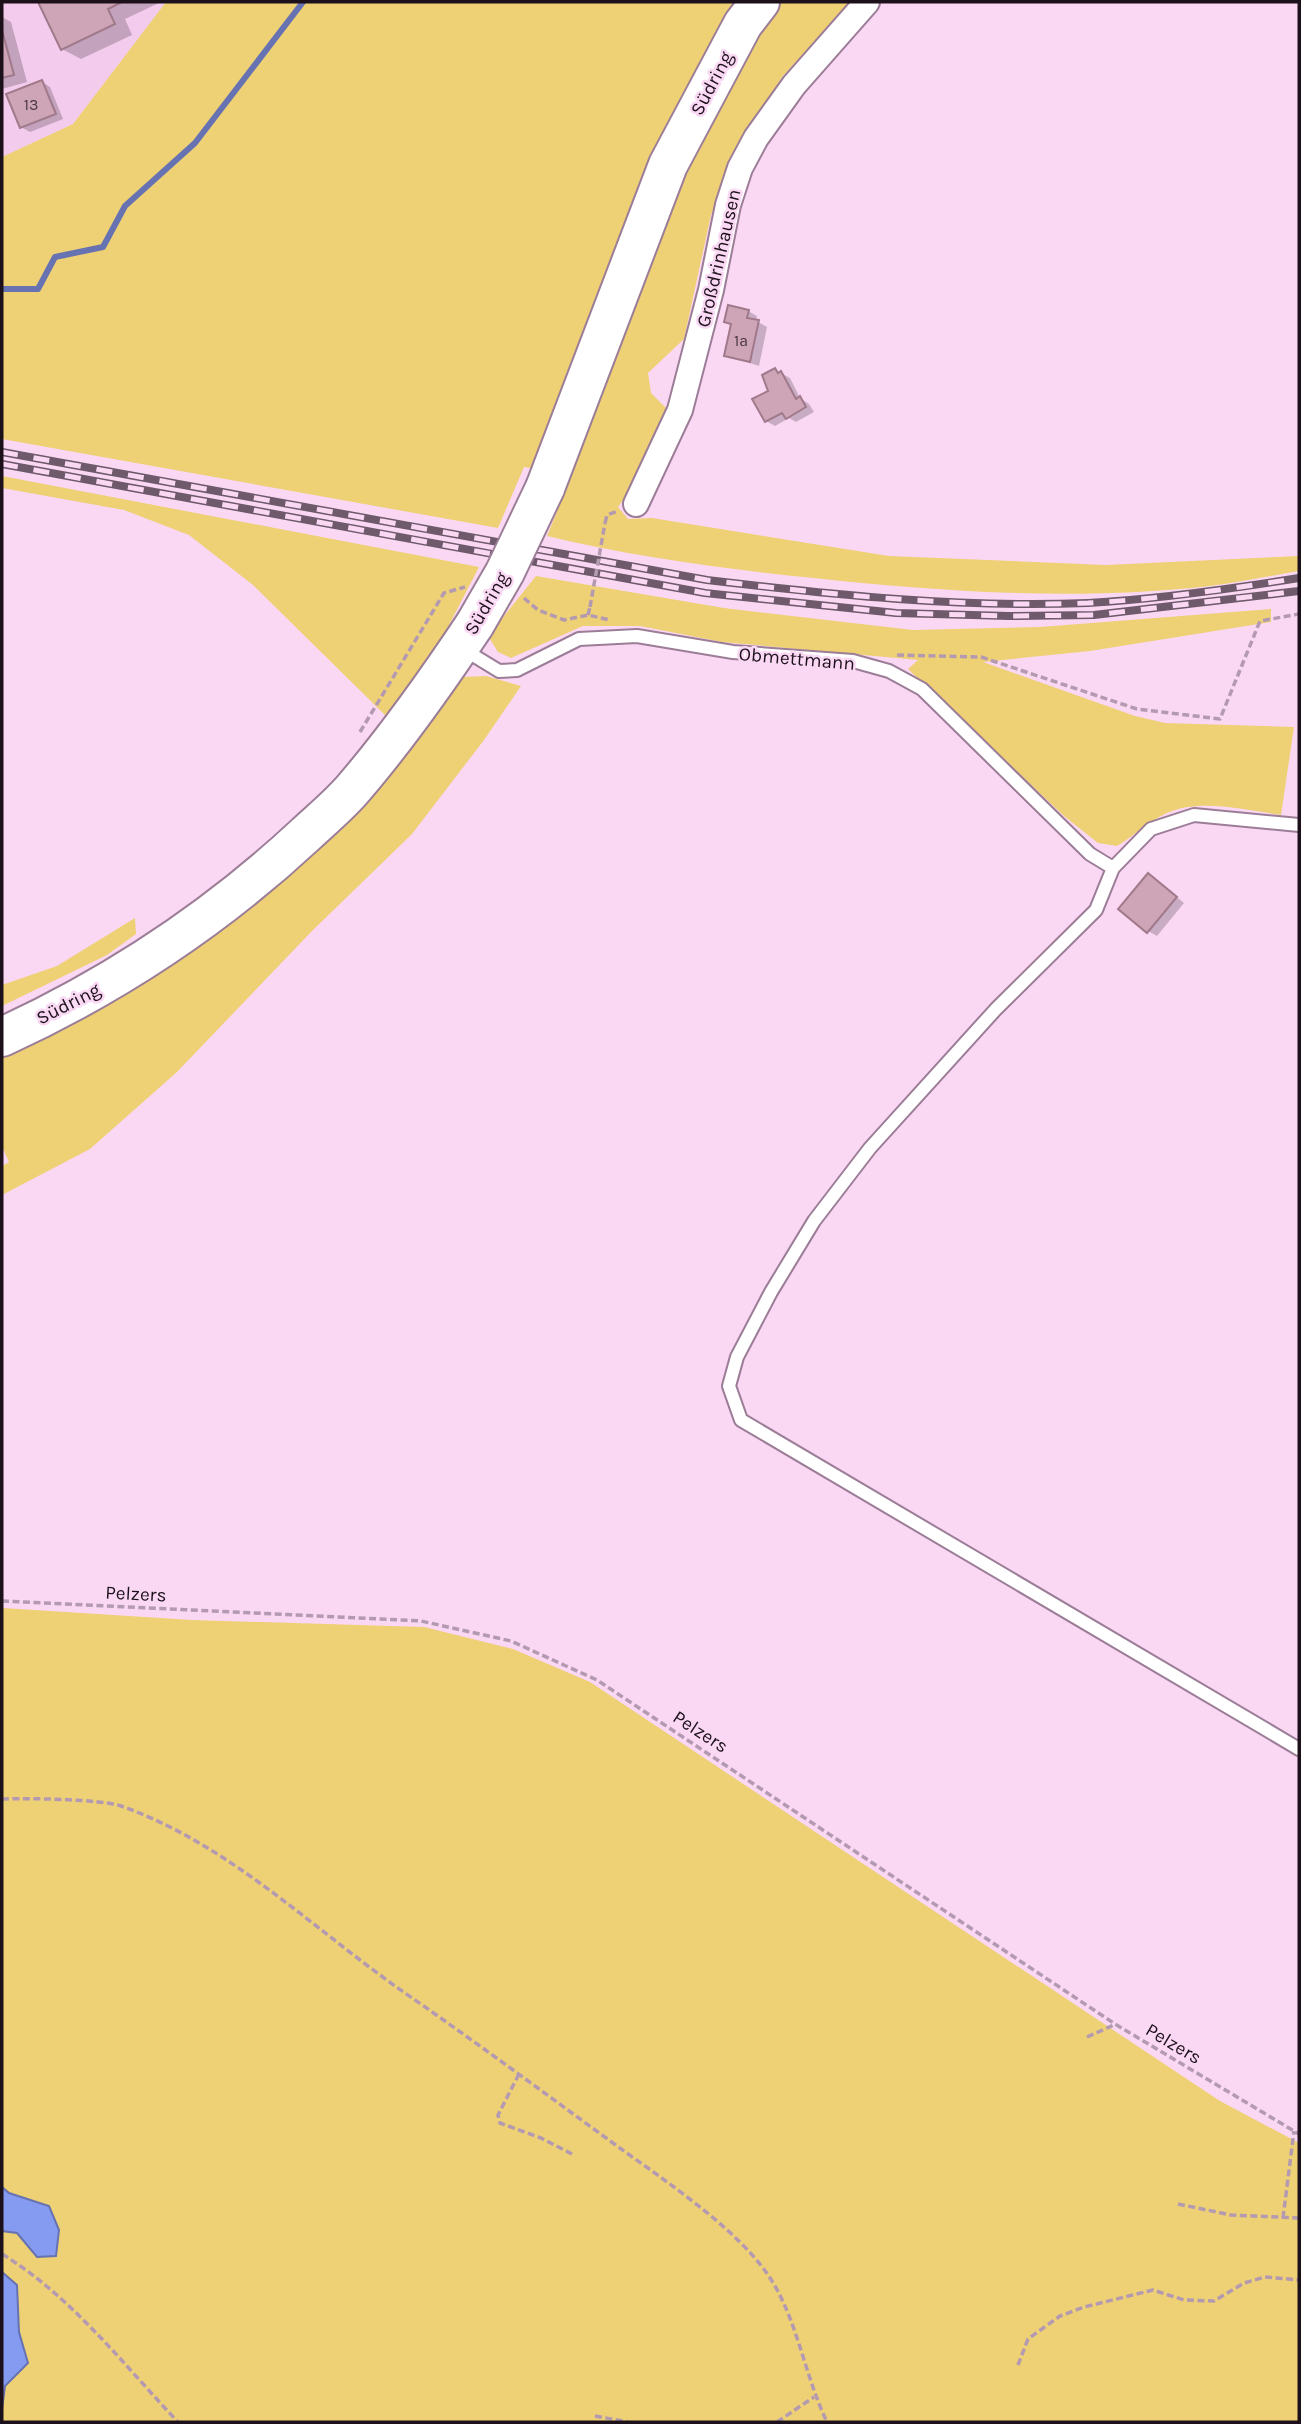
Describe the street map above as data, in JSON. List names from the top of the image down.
{
  "streets": {
    "main road": ["Südring"],
    "street": ["Großdrinhausen"],
    "lane": ["Obmettmann"],
    "path": ["Pelzers"]
  },
  "crossings": [
    ["Südring", "Obmettmann"]
  ],
  "house_numbers": ["13", "1a"]
}
